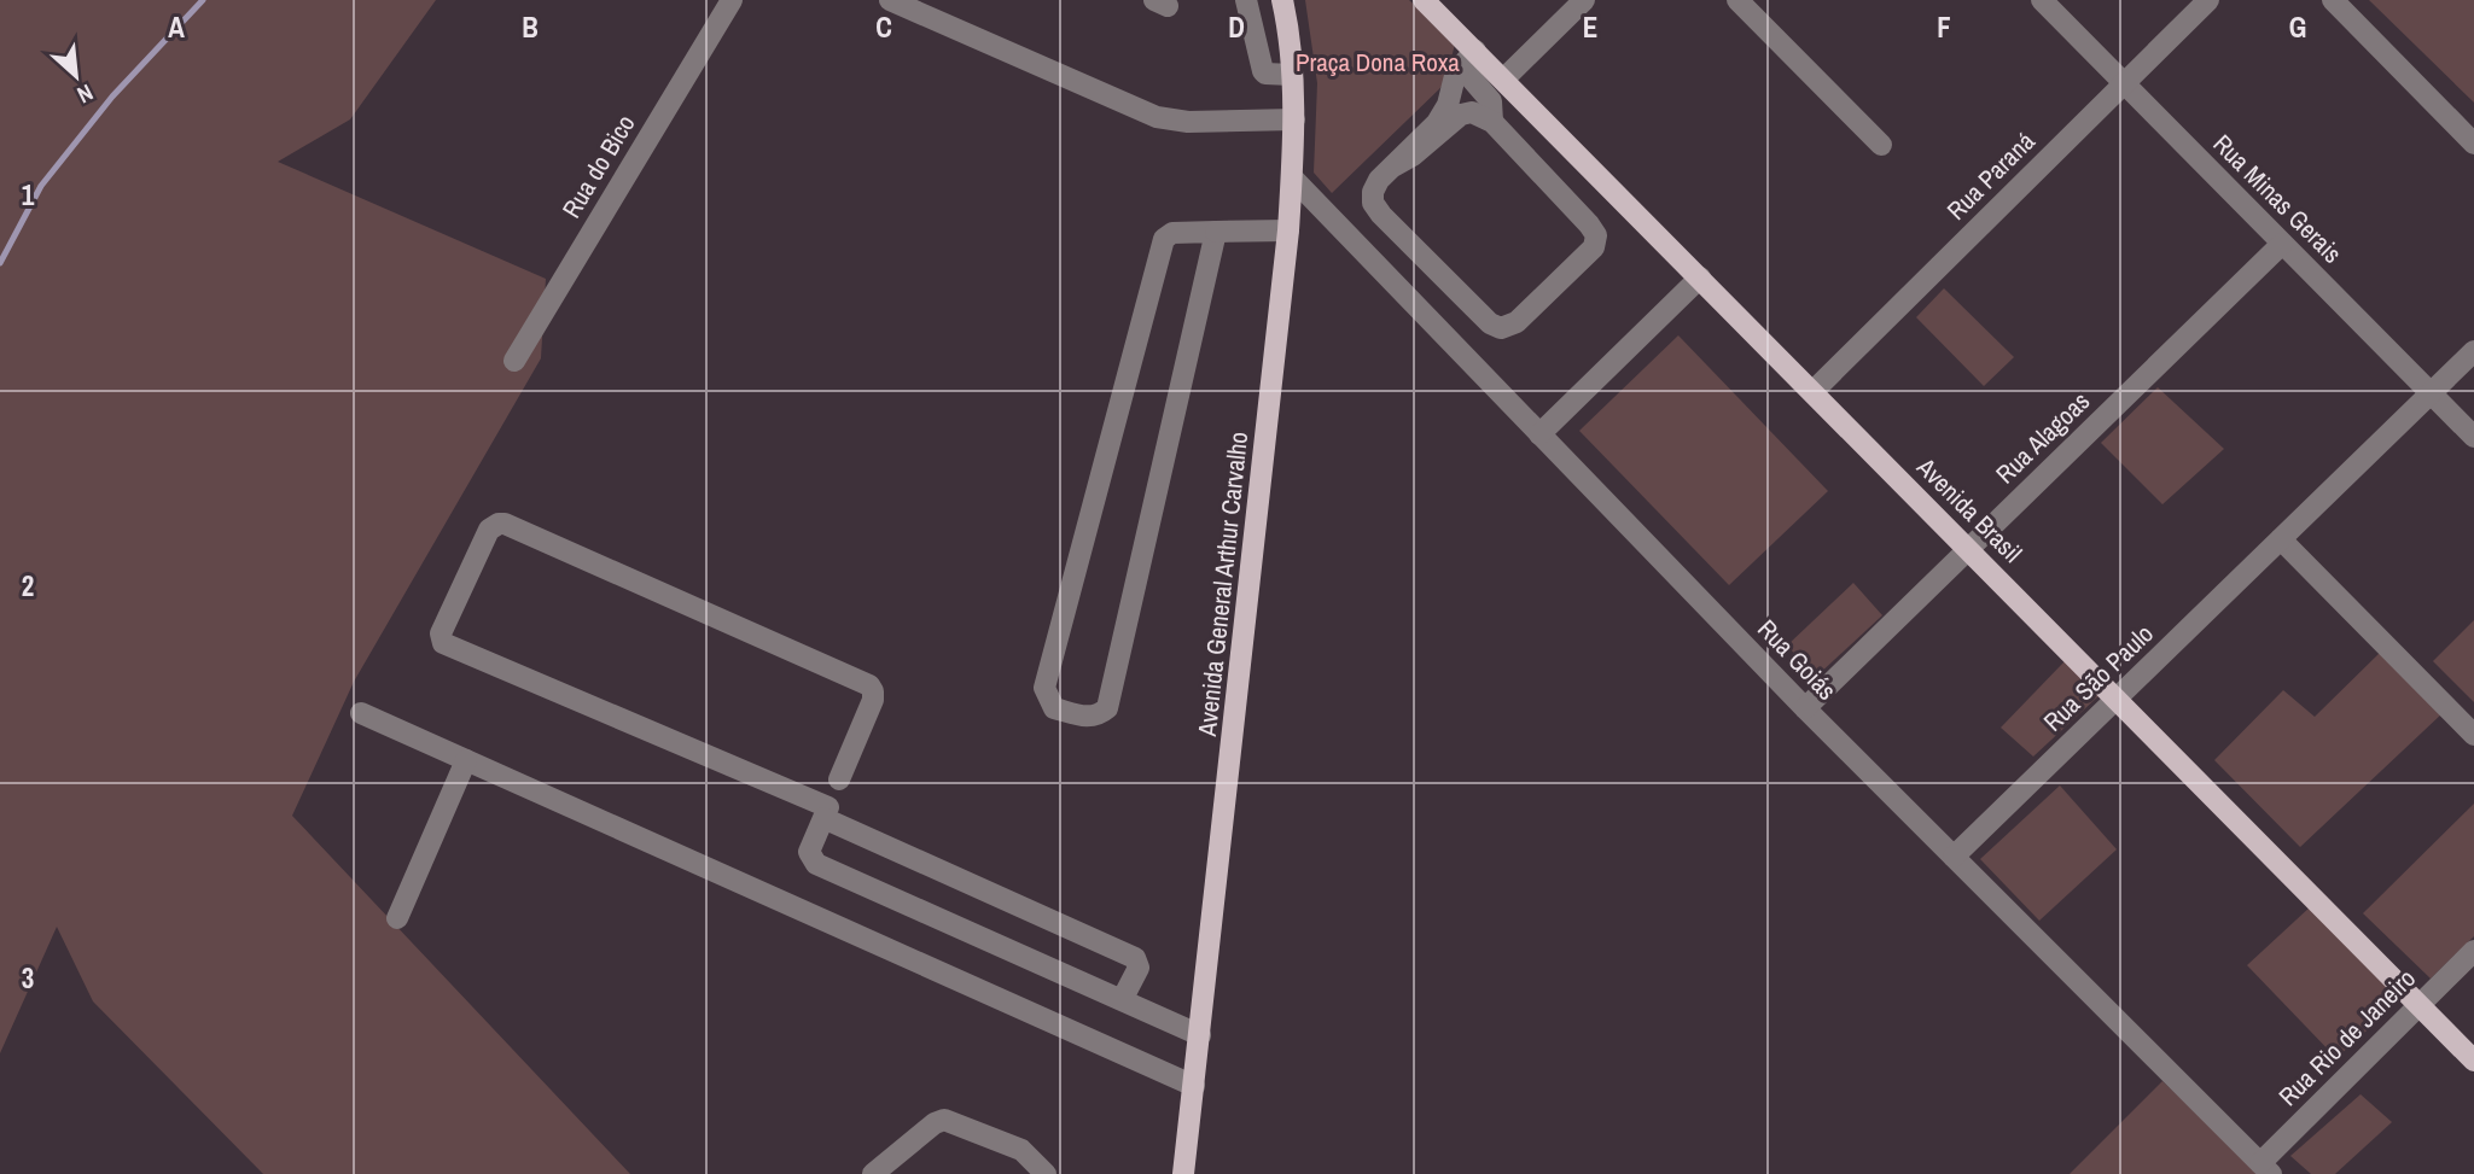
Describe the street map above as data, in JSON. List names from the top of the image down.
{
  "streets": {
    "main road": ["Avenida Brasil", "Avenida General Arthur Carvalho"],
    "street": [
      "Rua do Bico",
      "Rua Paraná",
      "Rua Minas Gerais",
      "Rua Alagoas",
      "Rua Goiás",
      "Rua São Paulo",
      "Rua Rio de Janeiro"
    ]
  },
  "crossings": [
    ["Rua Paraná", "Rua Minas Gerais"],
    ["Rua Paraná", "Avenida Brasil"],
    ["Rua Minas Gerais", "Rua Alagoas"],
    ["Rua Minas Gerais", "Rua São Paulo"],
    ["Rua Alagoas", "Avenida Brasil"],
    ["Rua Alagoas", "Rua Goiás"],
    ["Avenida Brasil", "Rua São Paulo"],
    ["Avenida Brasil", "Rua Rio de Janeiro"],
    ["Avenida General Arthur Carvalho", "Rua Goiás"],
    ["Rua Goiás", "Rua São Paulo"],
    ["Rua Goiás", "Rua Rio de Janeiro"]
  ],
  "parks": ["Praça Dona Roxa"],
  "north": "bottom right",
  "grid": {
    "columns": [
      "A",
      "B",
      "C",
      "D",
      "E",
      "F",
      "G"
    ],
    "rows": ["1", "2", "3"]
  }
}
